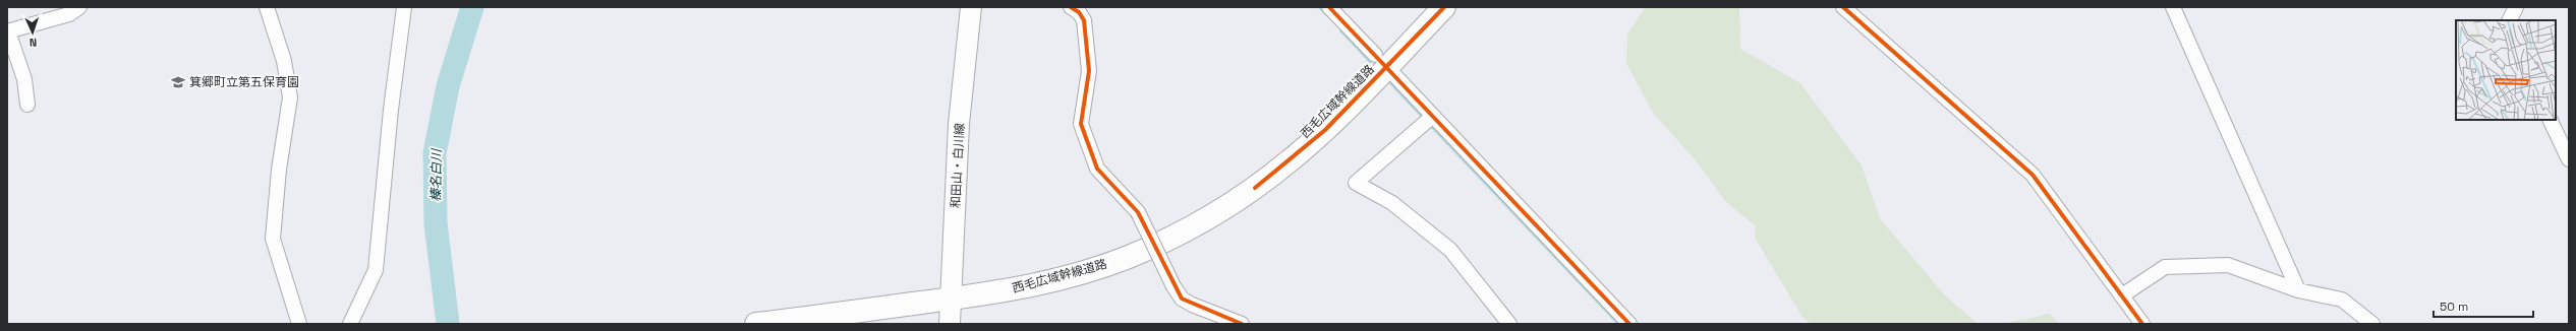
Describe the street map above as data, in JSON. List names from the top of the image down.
{
  "streets": {
    "main road": ["西毛広域幹線道路"],
    "street": ["和田山・白川線"]
  },
  "crossings": [
    ["西毛広域幹線道路", "和田山・白川線"]
  ],
  "water": ["榛名白川"],
  "places": {
    "school or university": ["箕郷町立第五保育園"]
  },
  "scale_bar": "50 m",
  "north": "bottom"
}
